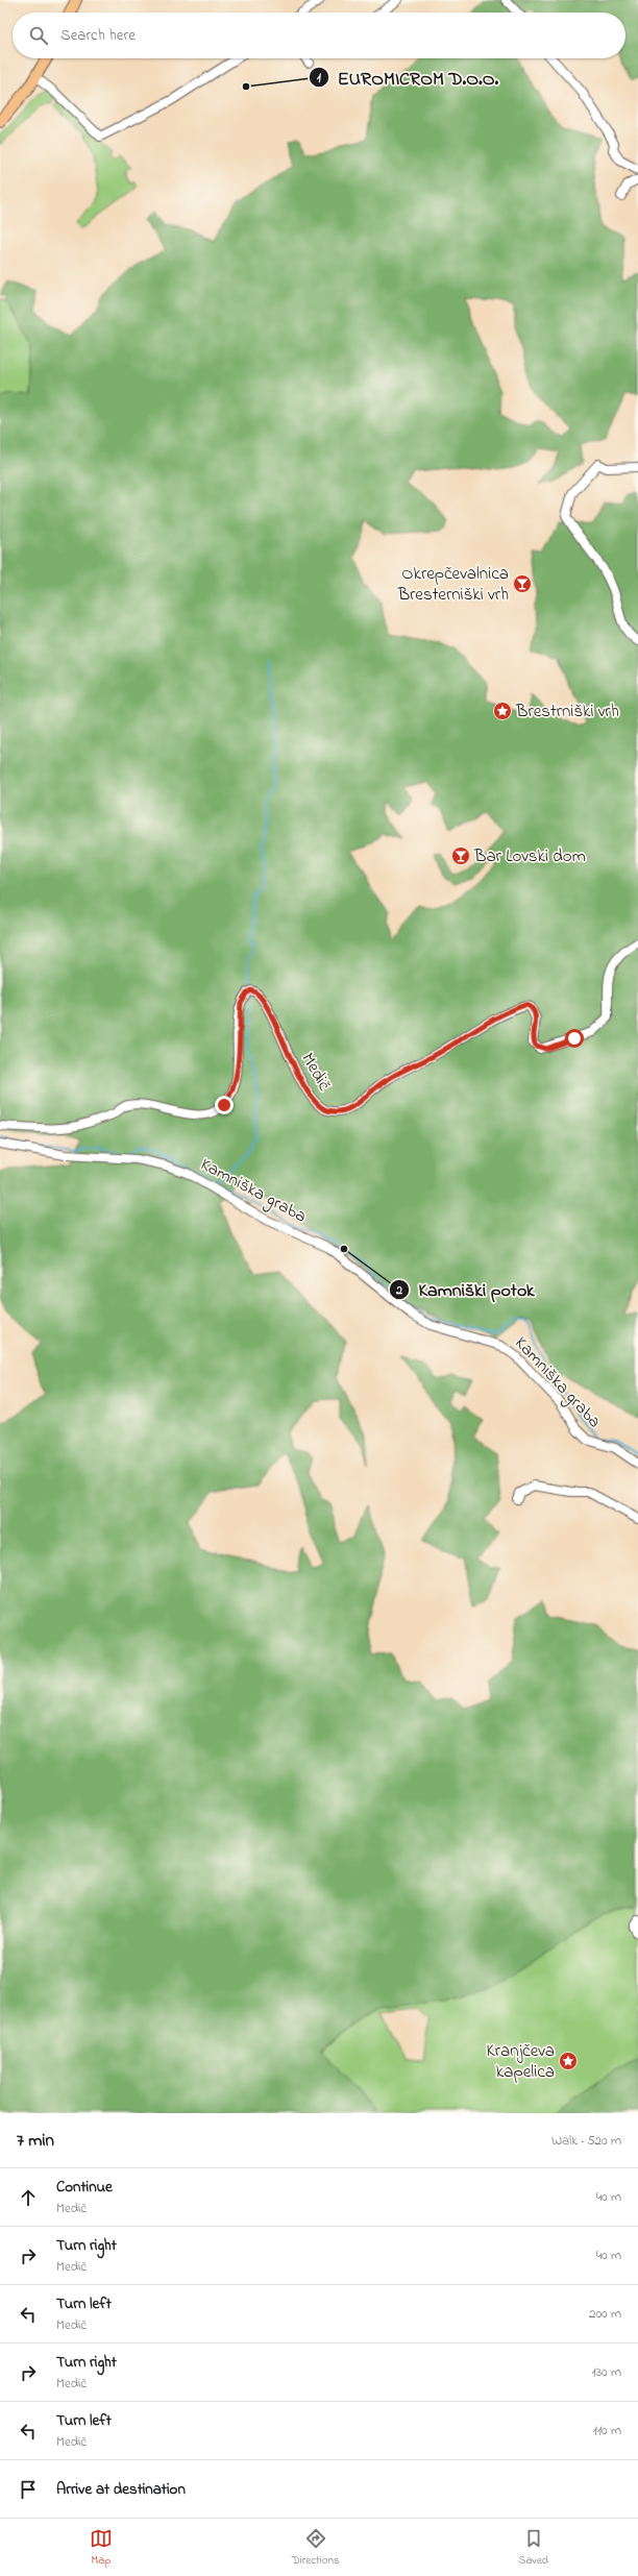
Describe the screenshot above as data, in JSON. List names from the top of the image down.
{
  "streets": {
    "street": ["Medič", "Kamniška graba"]
  },
  "places": {
    "other": ["EUROMICROM D.O.O.", "Kamniški potok"],
    "bar": ["Okrepčevalnica Bresterniški vrh", "Bar Lovski dom"],
    "place": ["Brestrniški vrh", "Kranjčeva kapelica"]
  },
  "page": {
    "search": "Search here",
    "heading": ["7 min", "Walk · 520 m"],
    "list": [
      ["Continue", "Medič", "40 m"],
      ["Turn right", "Medič", "40 m"],
      ["Turn left", "Medič", "200 m"],
      ["Turn right", "Medič", "130 m"],
      ["Turn left", "Medič", "110 m"],
      "Arrive at destination"
    ],
    "nav": ["Map", "Directions", "Saved"]
  }
}
